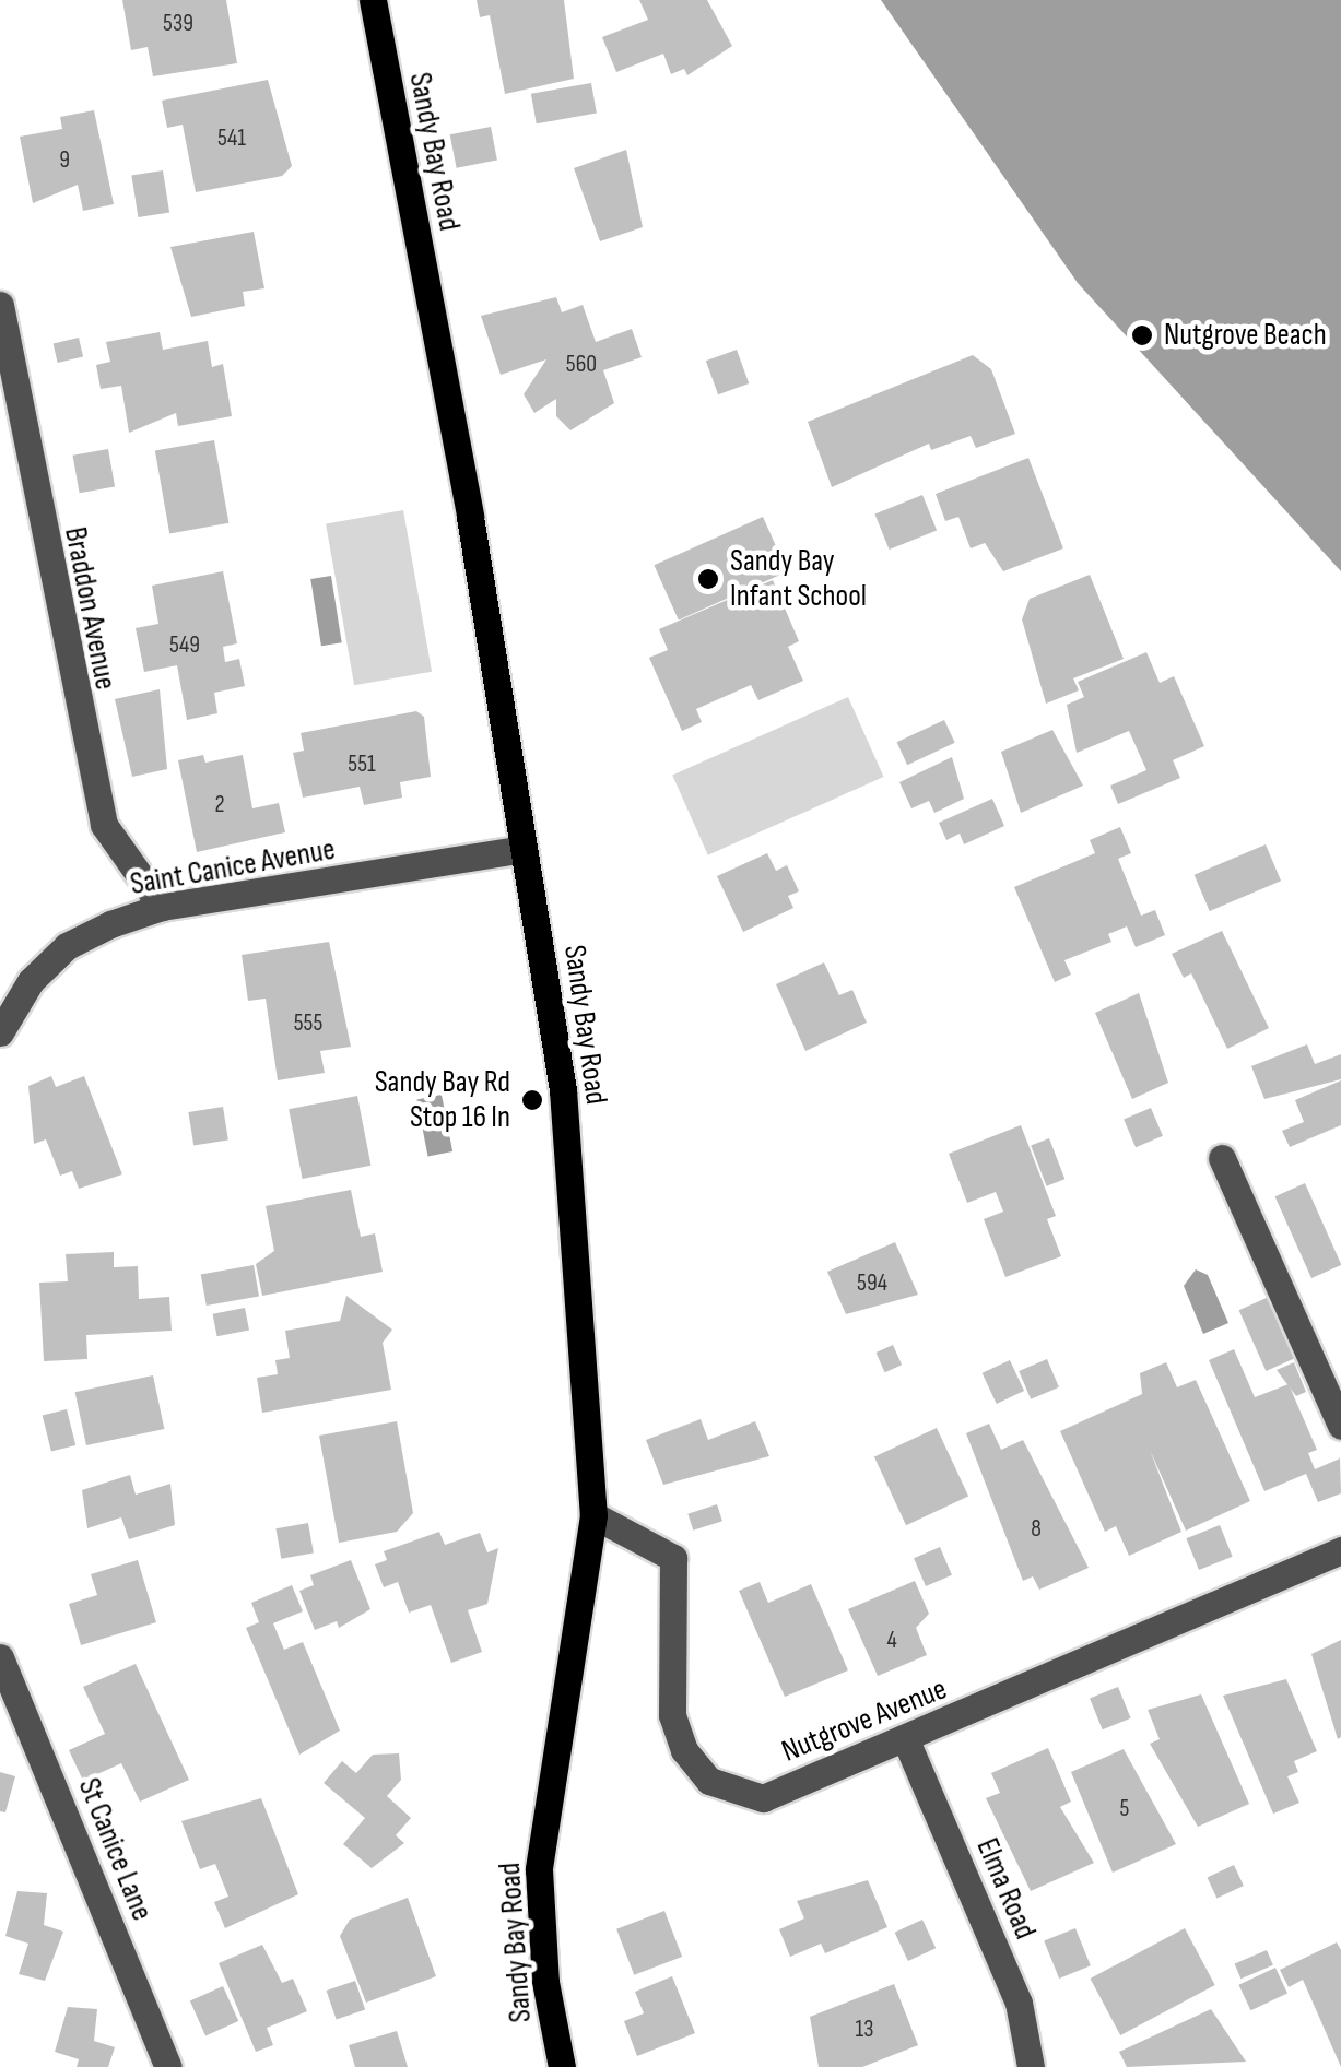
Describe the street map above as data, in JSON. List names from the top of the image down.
{
  "streets": {
    "main road": ["Sandy Bay Road"],
    "street": [
      "Braddon Avenue",
      "Saint Canice Avenue",
      "Nutgrove Avenue",
      "St Canice Lane",
      "Elma Road"
    ]
  },
  "crossings": [
    ["Sandy Bay Road", "Saint Canice Avenue"],
    ["Sandy Bay Road", "Nutgrove Avenue"],
    ["Braddon Avenue", "Saint Canice Avenue"],
    ["Nutgrove Avenue", "Elma Road"]
  ],
  "places": ["Nutgrove Beach", "Sandy Bay Infant School", "Sandy Bay Rd Stop 16 In"],
  "house_numbers": [
    "539",
    "541",
    "9",
    "560",
    "549",
    "551",
    "2",
    "555",
    "594",
    "8",
    "4",
    "5",
    "13"
  ]
}
